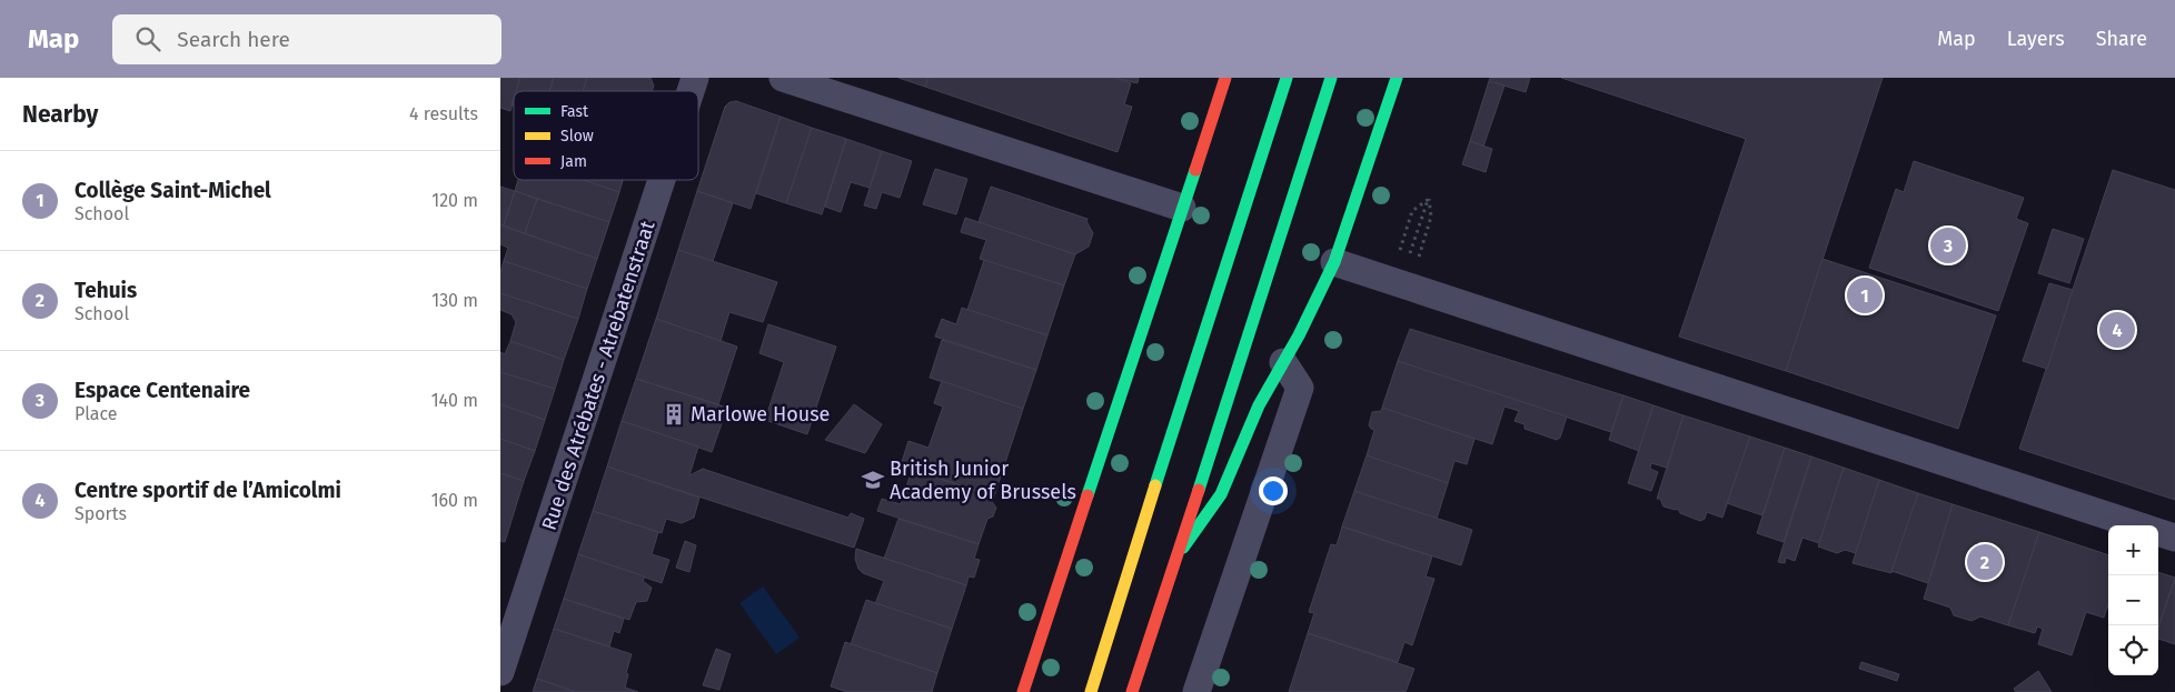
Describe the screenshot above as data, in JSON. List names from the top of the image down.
{
  "streets": {
    "street": ["Rue des Atrébates - Atrebatenstraat"]
  },
  "places": {
    "building": ["Marlowe House"],
    "school or university": ["British Junior Academy of Brussels"]
  },
  "legend": ["Fast", "Slow", "Jam"],
  "page": {
    "header": "Map",
    "search": "Search here",
    "nav": ["Map", "Layers", "Share"],
    "heading": ["Nearby", "4 results"],
    "list": [
      {
        "mark": "1",
        "name": "Collège Saint-Michel",
        "note": "School",
        "value": "120 m"
      },
      {
        "mark": "2",
        "name": "Tehuis",
        "note": "School",
        "value": "130 m"
      },
      {
        "mark": "3",
        "name": "Espace Centenaire",
        "note": "Place",
        "value": "140 m"
      },
      {
        "mark": "4",
        "name": "Centre sportif de l’Amicolmi",
        "note": "Sports",
        "value": "160 m"
      }
    ],
    "pins": [
      "3",
      "1",
      "4",
      "2"
    ],
    "map_buttons": ["+", "−"]
  }
}
